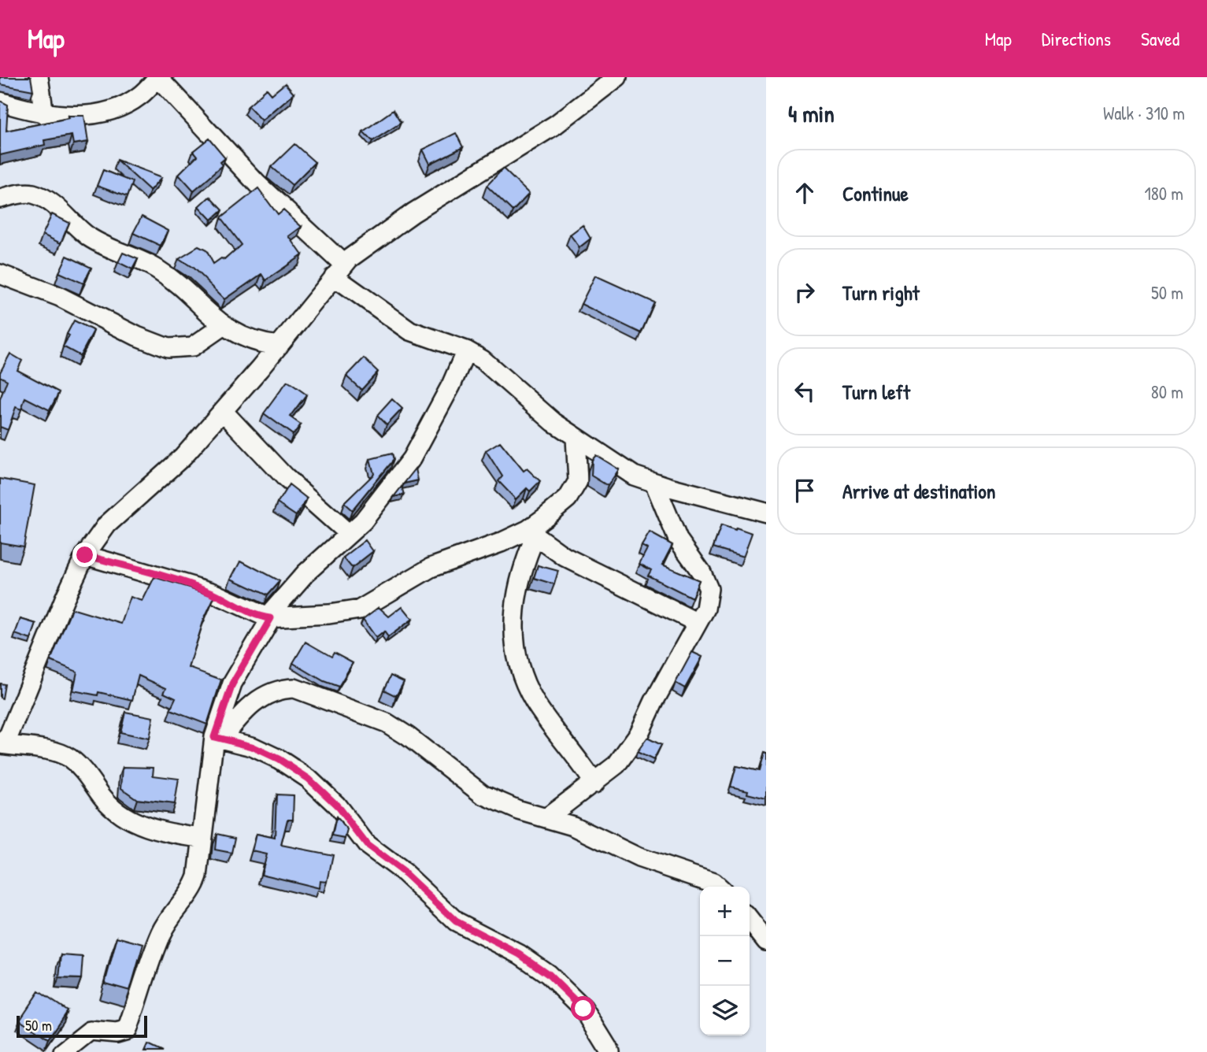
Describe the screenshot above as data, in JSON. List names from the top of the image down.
{
  "scale_bar": "50 m",
  "page": {
    "header": "Map",
    "nav": ["Map", "Directions", "Saved"],
    "heading": ["4 min", "Walk · 310 m"],
    "list": [
      ["Continue", "180 m"],
      ["Turn right", "50 m"],
      ["Turn left", "80 m"],
      "Arrive at destination"
    ],
    "map_buttons": ["+", "−"],
    "scale": "50 m"
  }
}
